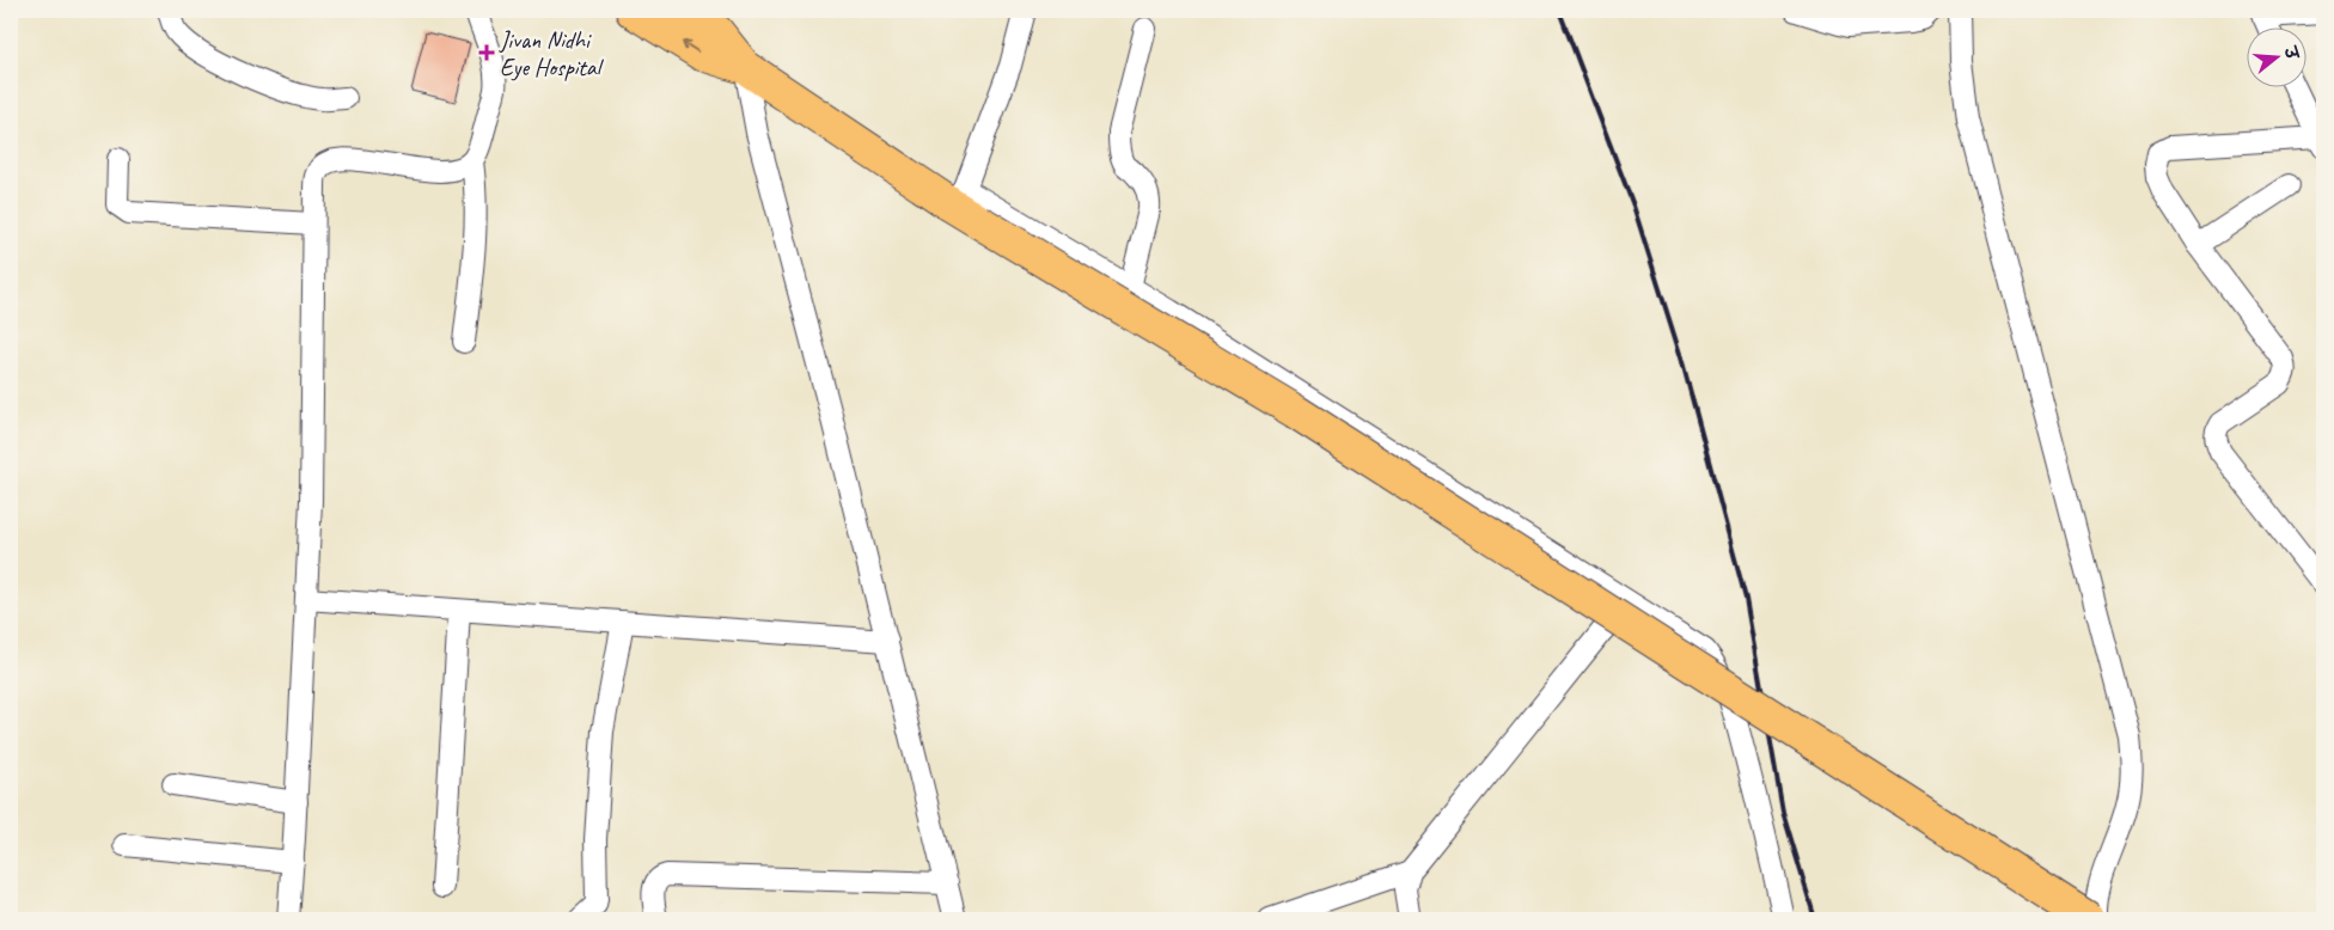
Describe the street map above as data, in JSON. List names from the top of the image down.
{
  "places": {
    "health": ["Jivan Nidhi Eye Hospital"]
  },
  "north": "right"
}
